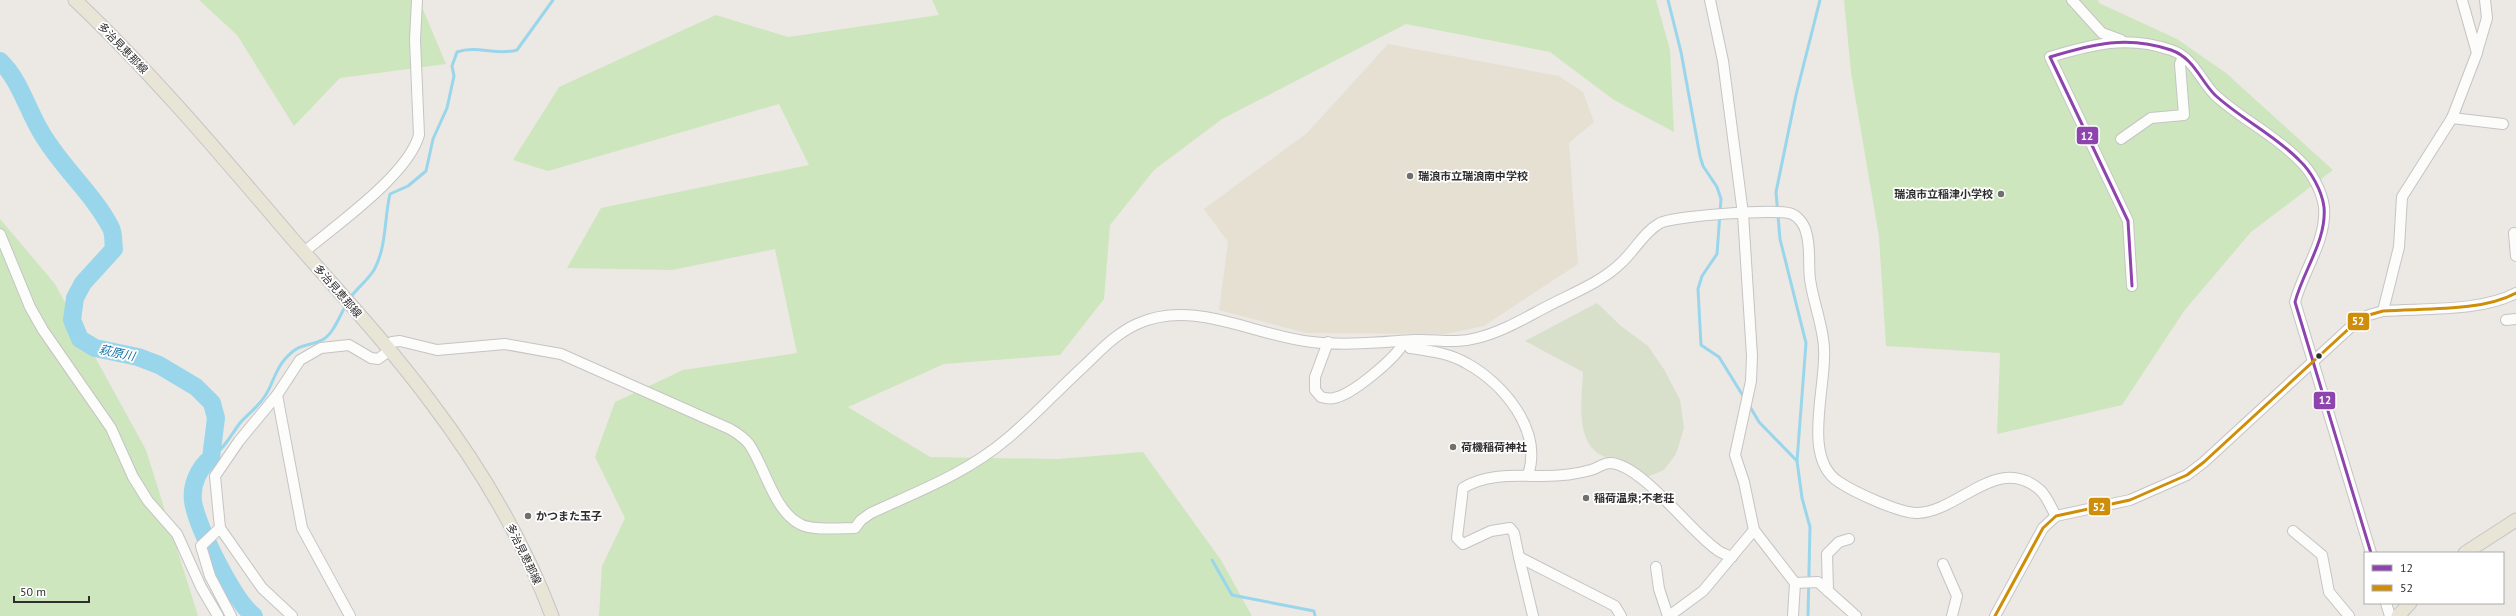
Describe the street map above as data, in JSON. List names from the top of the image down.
{
  "streets": {
    "main road": ["多治見恵那線"]
  },
  "water": ["萩原川"],
  "places": [
    "瑞浪市立瑞浪南中学校",
    "瑞浪市立稲津小学校",
    "荷機稲荷神社",
    "稲荷温泉;不老荘",
    "かつまた玉子"
  ],
  "lines": ["transit line 12", "transit line 52"],
  "legend": ["12", "52"],
  "scale_bar": "50 m"
}
